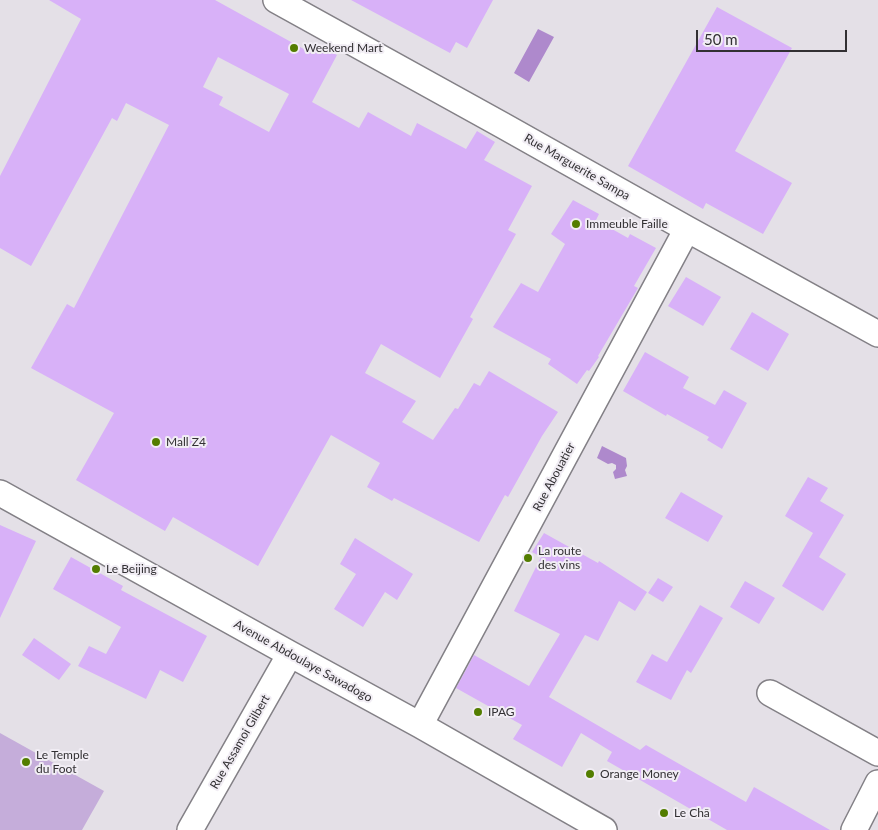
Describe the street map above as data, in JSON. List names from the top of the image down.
{
  "streets": {
    "street": [
      "Rue Marguerite Sampa",
      "Rue Abouatier",
      "Avenue Abdoulaye Sawadogo",
      "Rue Assamoi Gilbert"
    ]
  },
  "crossings": [
    ["Rue Marguerite Sampa", "Rue Abouatier"],
    ["Rue Abouatier", "Avenue Abdoulaye Sawadogo"],
    ["Avenue Abdoulaye Sawadogo", "Rue Assamoi Gilbert"]
  ],
  "places": [
    "Weekend Mart",
    "Immeuble Faille",
    "Mall Z4",
    "La route des vins",
    "Le Beijing",
    "IPAG",
    "Le Temple du Foot",
    "Orange Money",
    "Le Chā"
  ],
  "scale_bar": "50 m"
}
